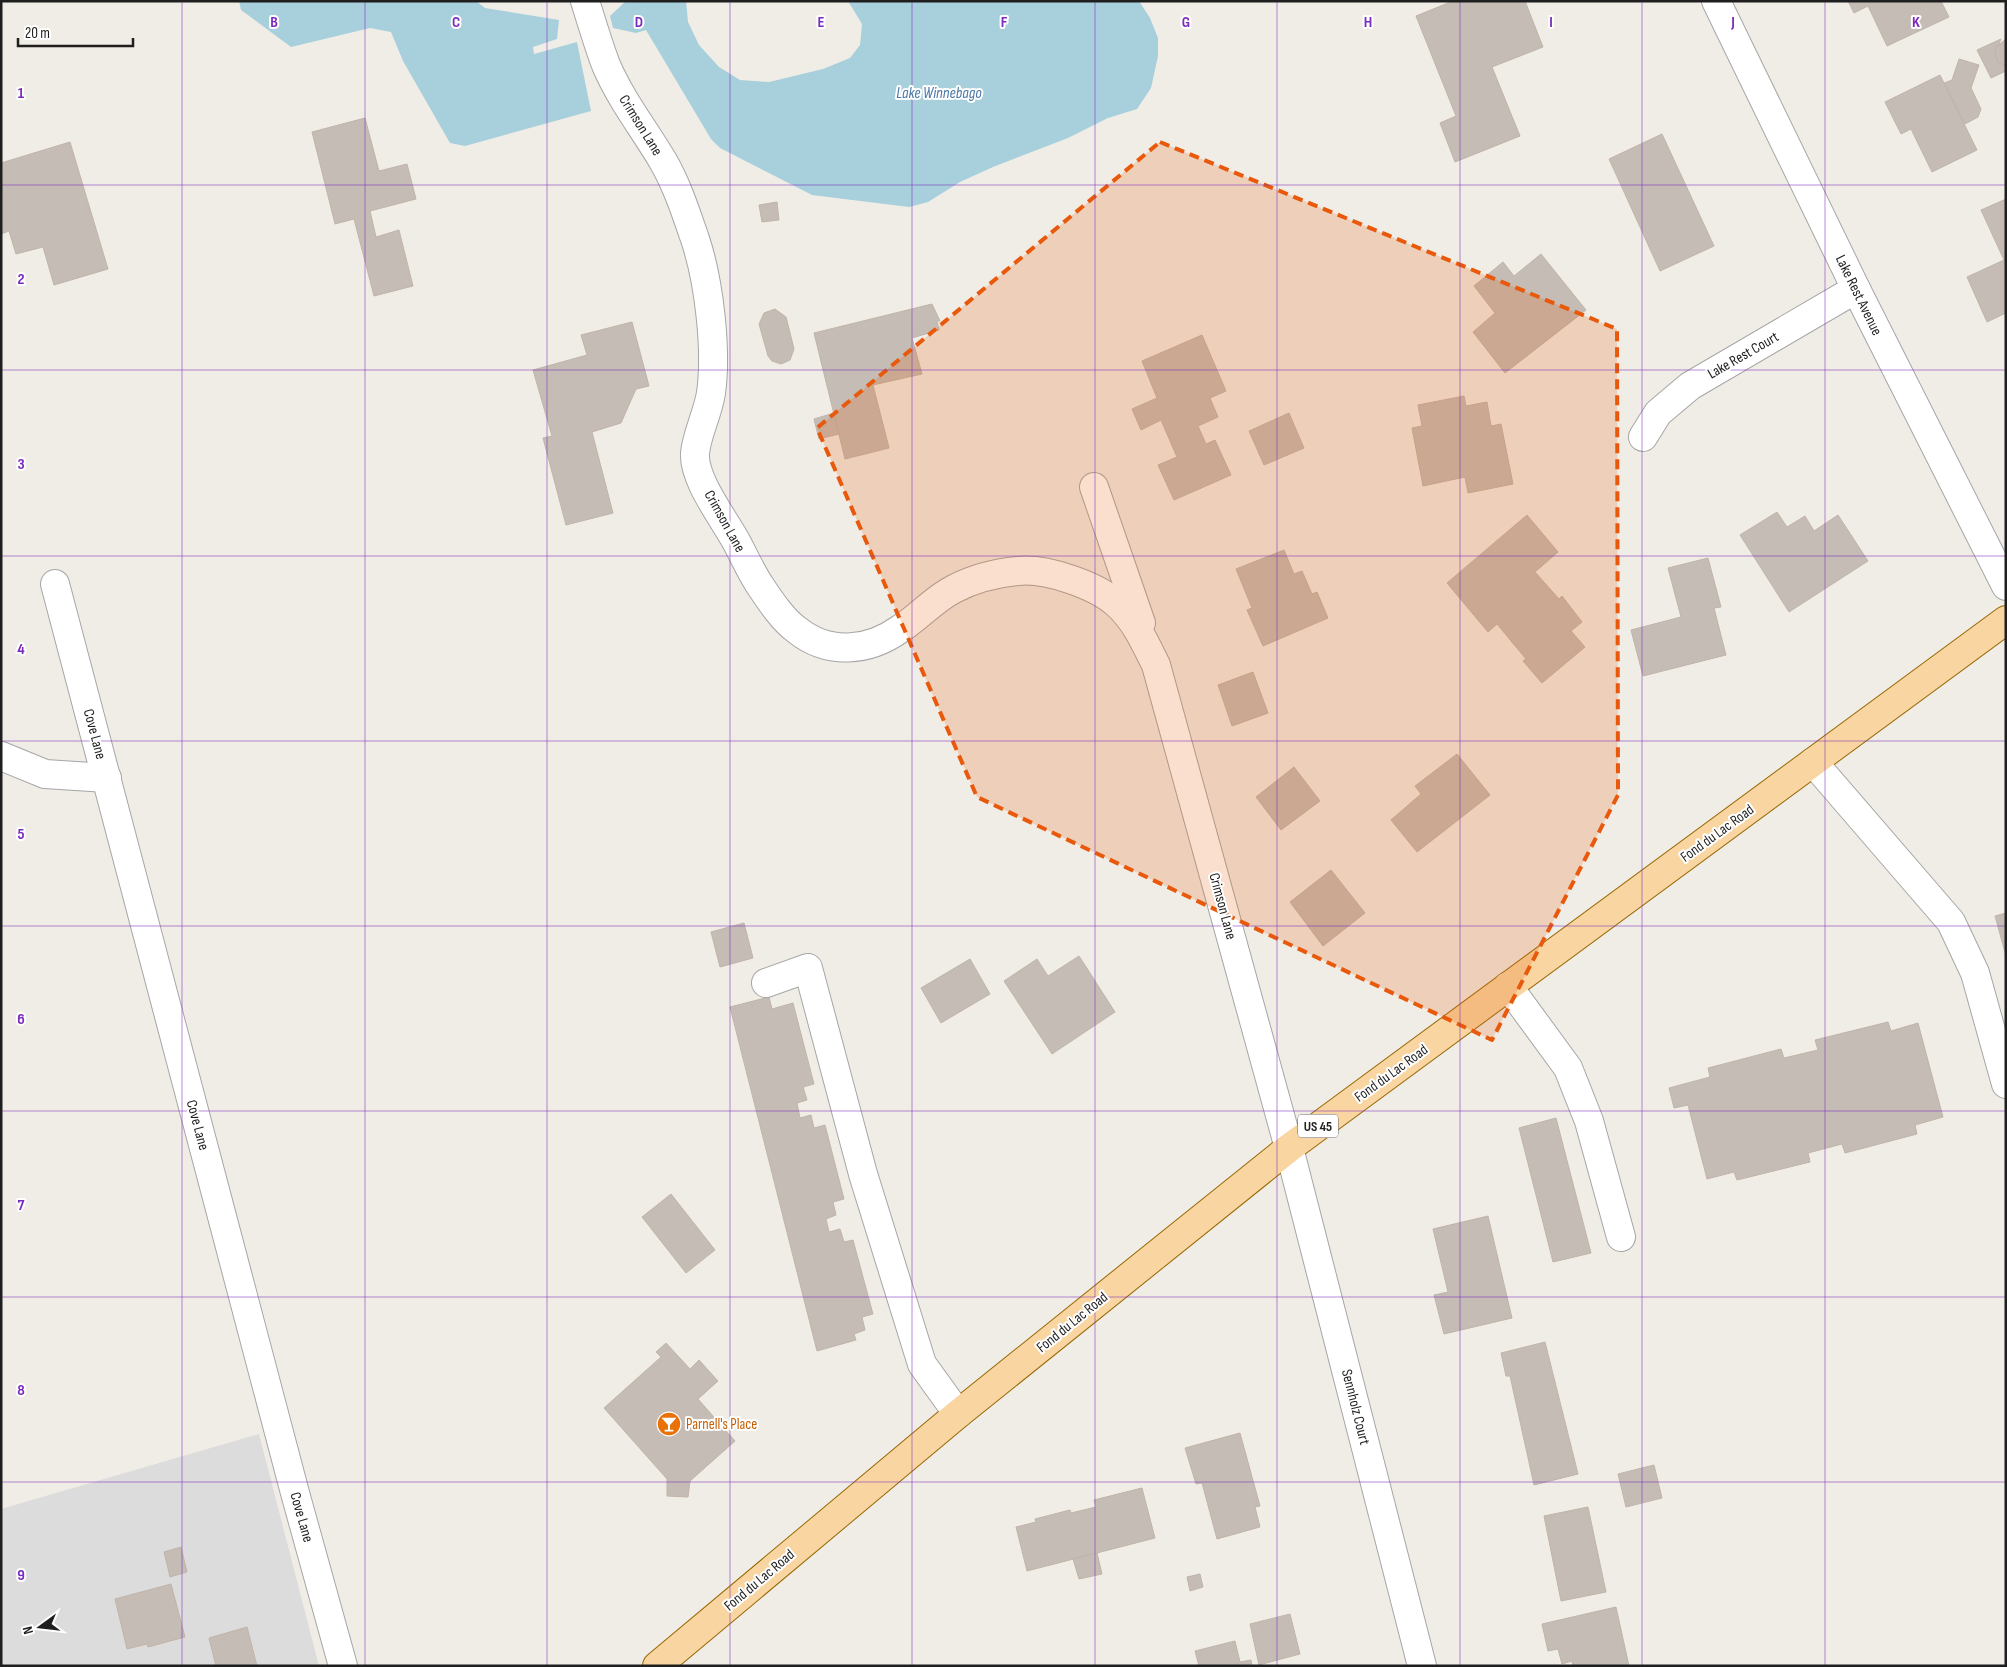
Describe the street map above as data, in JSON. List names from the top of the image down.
{
  "streets": {
    "main road": ["Fond du Lac Road", "US 45"],
    "street": [
      "Crimson Lane",
      "Lake Rest Avenue",
      "Lake Rest Court",
      "Cove Lane",
      "Sennholz Court"
    ]
  },
  "crossings": [
    ["Crimson Lane", "Fond du Lac Road"],
    ["Crimson Lane", "Sennholz Court"],
    ["Lake Rest Avenue", "Lake Rest Court"],
    ["Fond du Lac Road", "Sennholz Court"]
  ],
  "water": ["Lake Winnebago"],
  "places": {
    "bar": ["Parnell's Place"]
  },
  "scale_bar": "20 m",
  "north": "left",
  "grid": {
    "columns": [
      "B",
      "C",
      "D",
      "E",
      "F",
      "G",
      "H",
      "I",
      "J",
      "K"
    ],
    "rows": [
      "1",
      "2",
      "3",
      "4",
      "5",
      "6",
      "7",
      "8",
      "9"
    ]
  }
}
